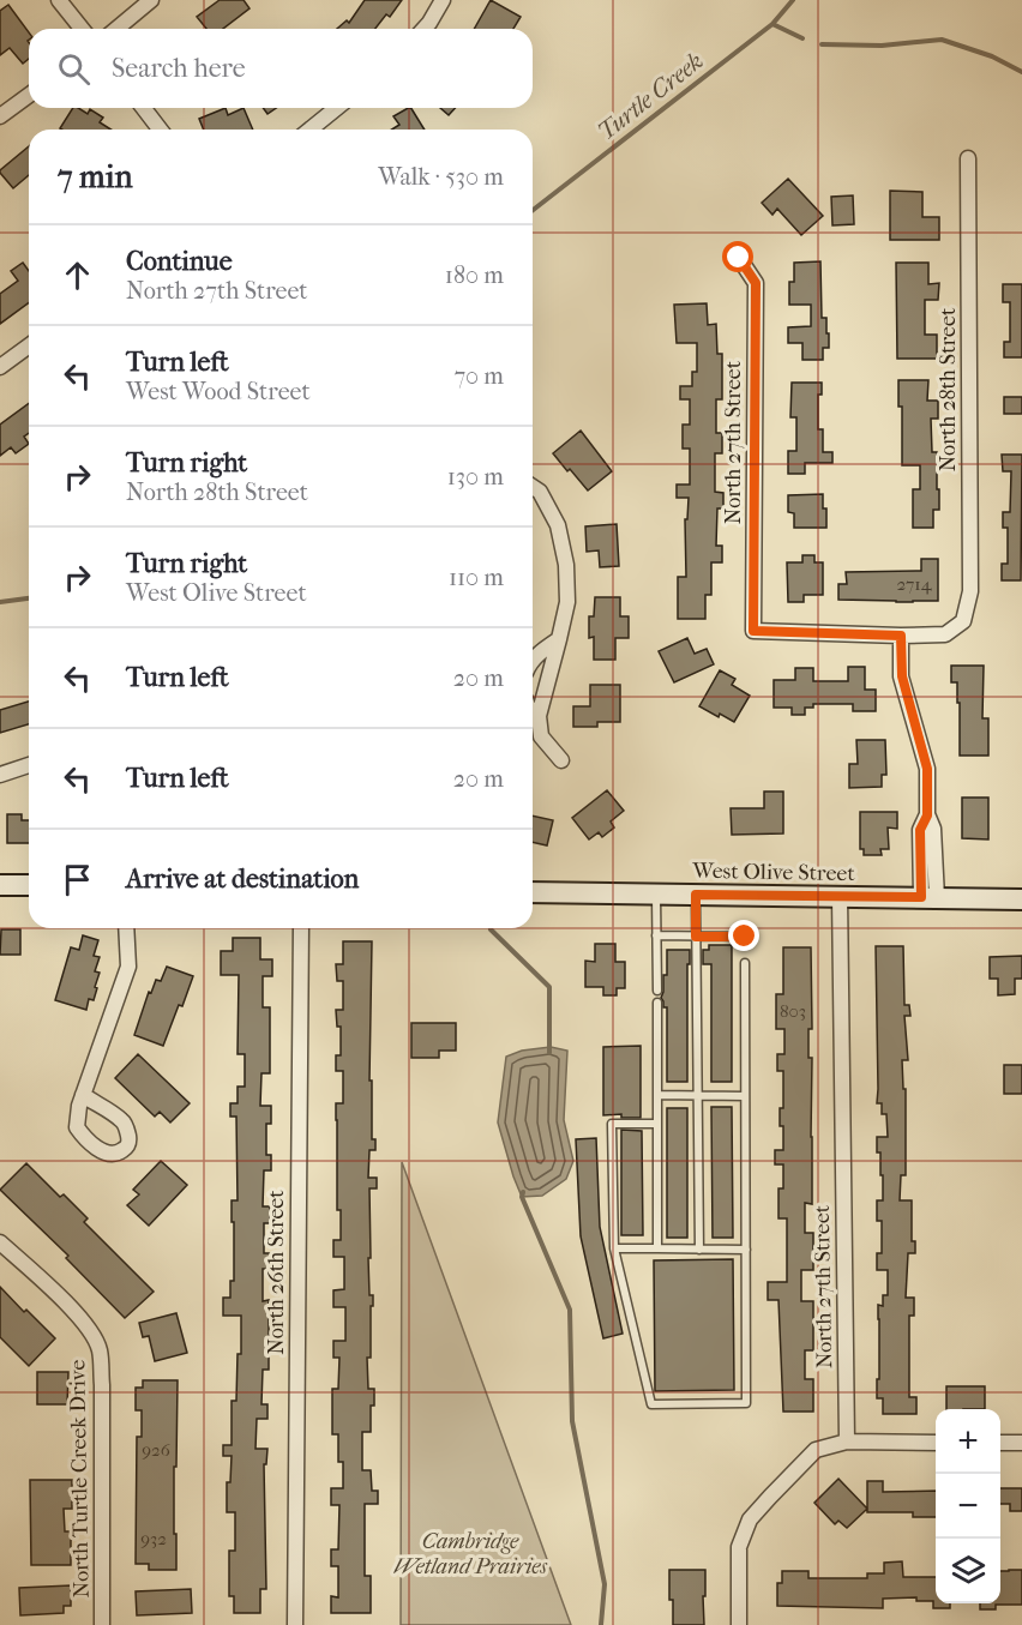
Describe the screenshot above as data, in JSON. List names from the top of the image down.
{
  "streets": {
    "main road": ["West Olive Street"],
    "street": [
      "North 28th Street",
      "North 27th Street",
      "North 26th Street",
      "North Turtle Creek Drive"
    ]
  },
  "crossings": [
    ["North 28th Street", "North 27th Street"],
    ["North 27th Street", "West Olive Street"]
  ],
  "water": ["Turtle Creek"],
  "parks": ["Cambridge Wetland Prairies"],
  "house_numbers": [
    "2714",
    "803",
    "926",
    "932"
  ],
  "page": {
    "search": "Search here",
    "heading": ["7 min", "Walk · 530 m"],
    "list": [
      ["Continue", "North 27th Street", "180 m"],
      ["Turn left", "West Wood Street", "70 m"],
      ["Turn right", "North 28th Street", "130 m"],
      ["Turn right", "West Olive Street", "110 m"],
      ["Turn left", "20 m"],
      ["Turn left", "20 m"],
      "Arrive at destination"
    ],
    "map_buttons": ["+", "−"]
  }
}
